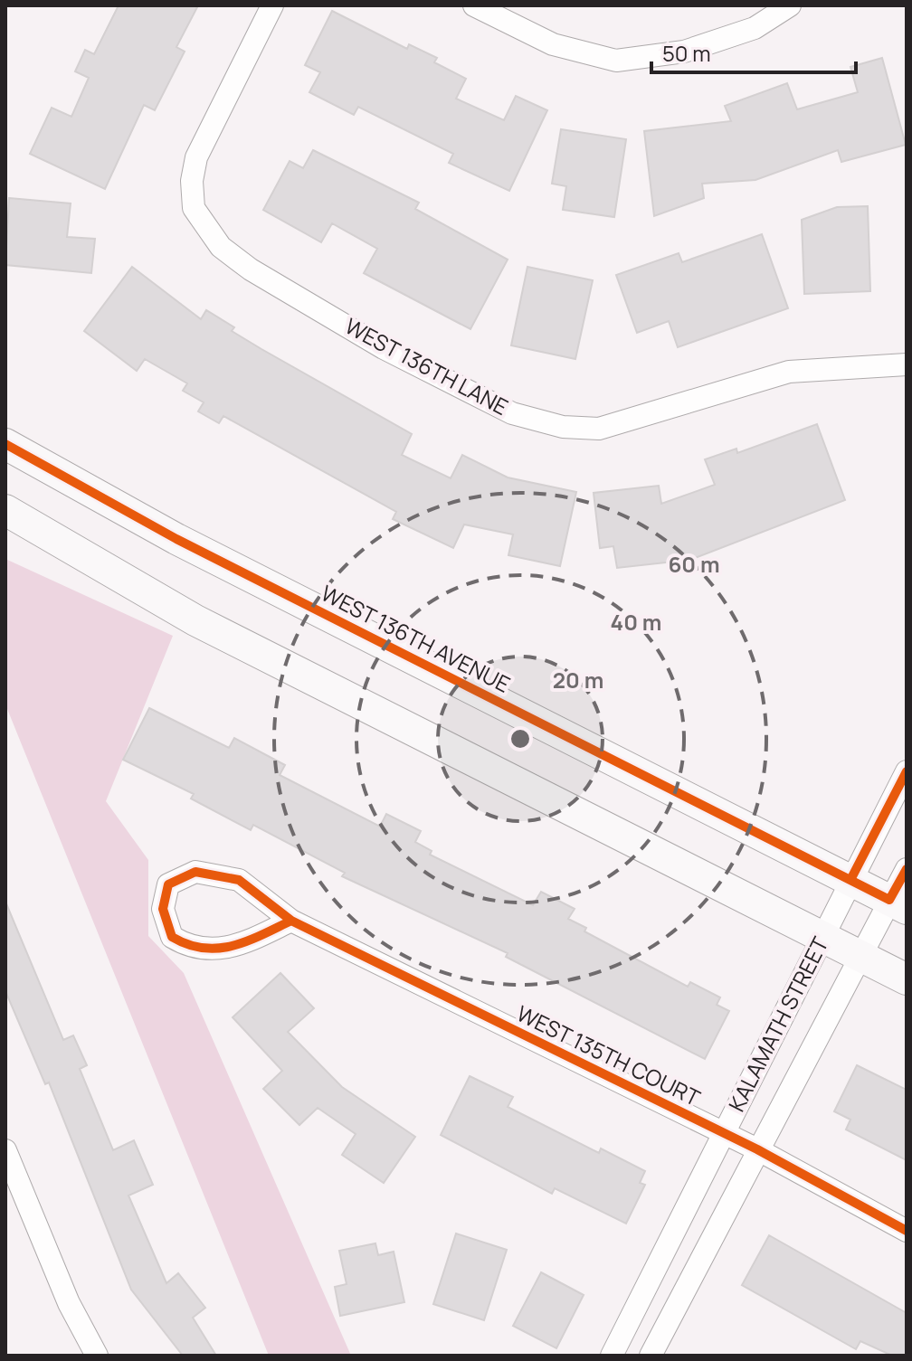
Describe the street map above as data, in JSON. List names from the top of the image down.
{
  "streets": {
    "main road": ["WEST 136TH AVENUE"],
    "street": ["WEST 136TH LANE", "KALAMATH STREET", "WEST 135TH COURT"]
  },
  "crossings": [
    ["WEST 136TH AVENUE", "KALAMATH STREET"],
    ["KALAMATH STREET", "WEST 135TH COURT"]
  ],
  "scale_bar": "50 m",
  "rings": ["60 m", "40 m", "20 m"]
}
